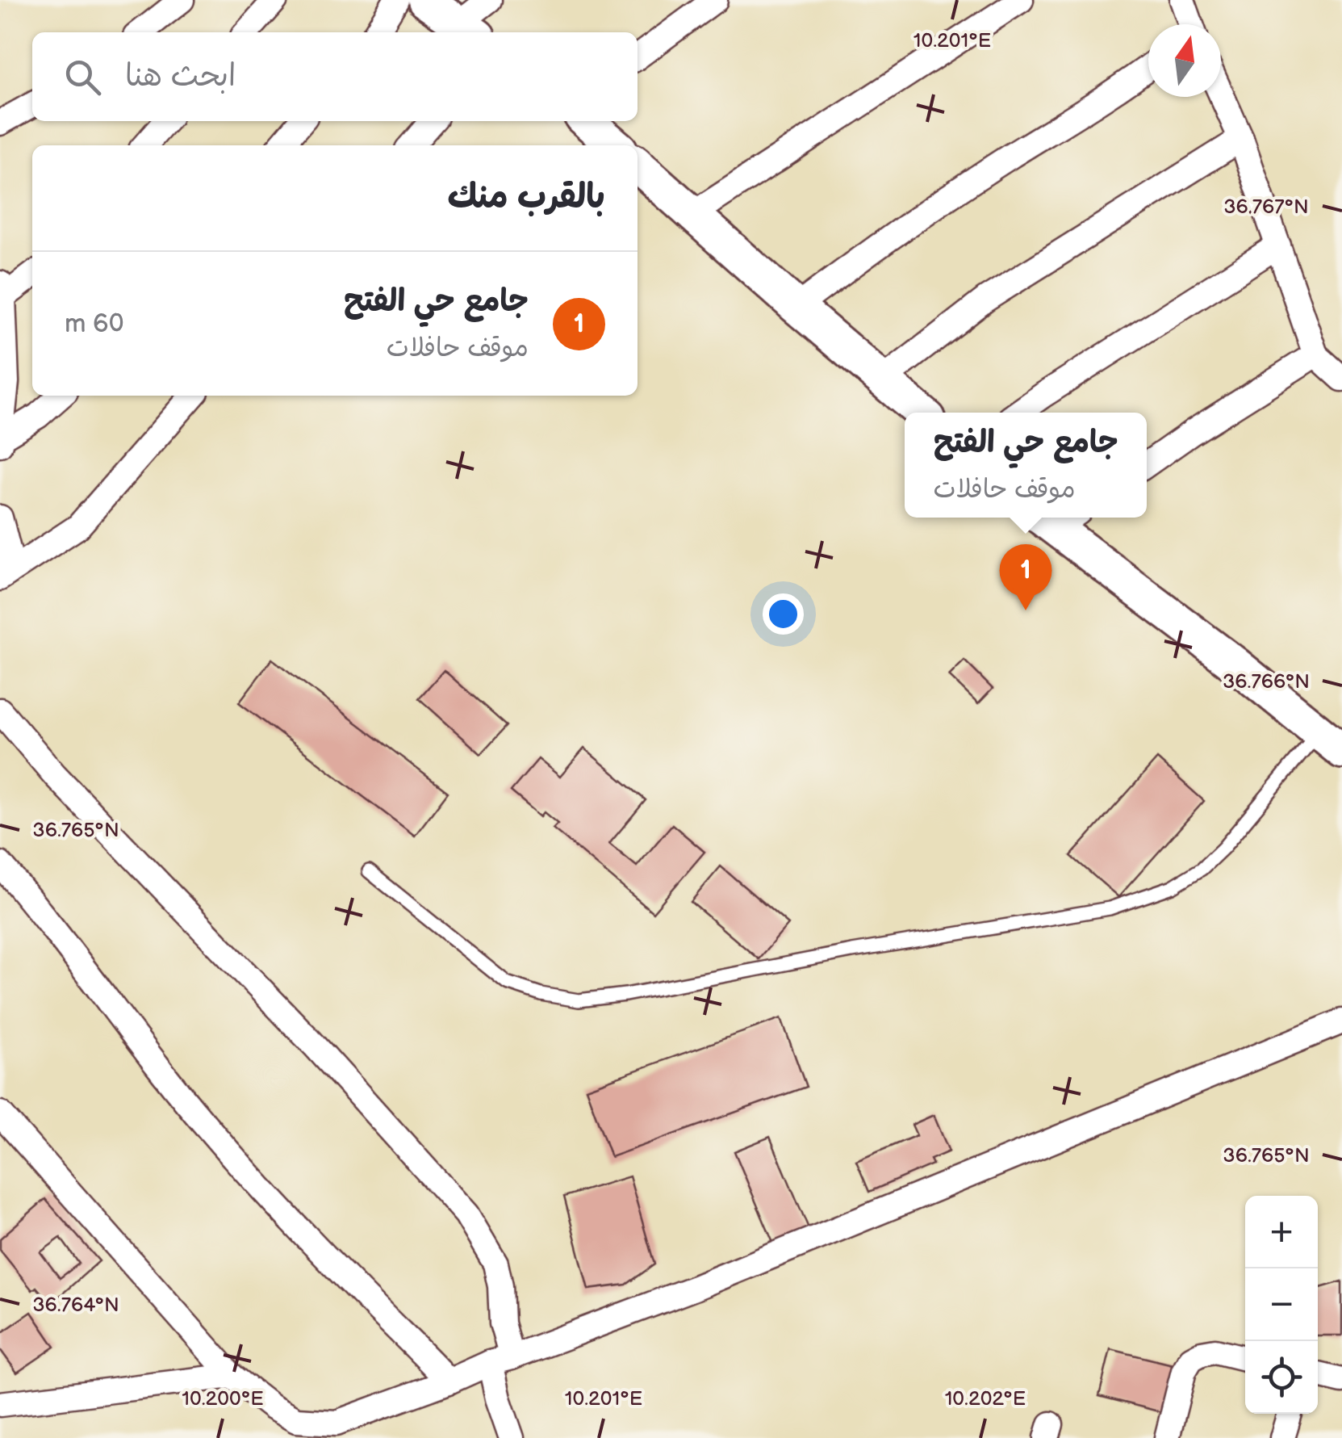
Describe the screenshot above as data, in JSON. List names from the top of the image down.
{
  "north": "top",
  "page": {
    "search": "ابحث هنا",
    "heading": "بالقرب منك",
    "list": [
      {
        "mark": "1",
        "name": "جامع حي الفتح",
        "note": "موقف حافلات",
        "value": "60 m"
      }
    ],
    "popup": ["جامع حي الفتح", "موقف حافلات"],
    "pins": "1",
    "map_buttons": ["+", "−"]
  },
  "coordinates": [
    "10.201°E",
    "36.767°N",
    "36.766°N",
    "36.765°N",
    "36.764°N",
    "10.200°E",
    "10.202°E"
  ]
}
